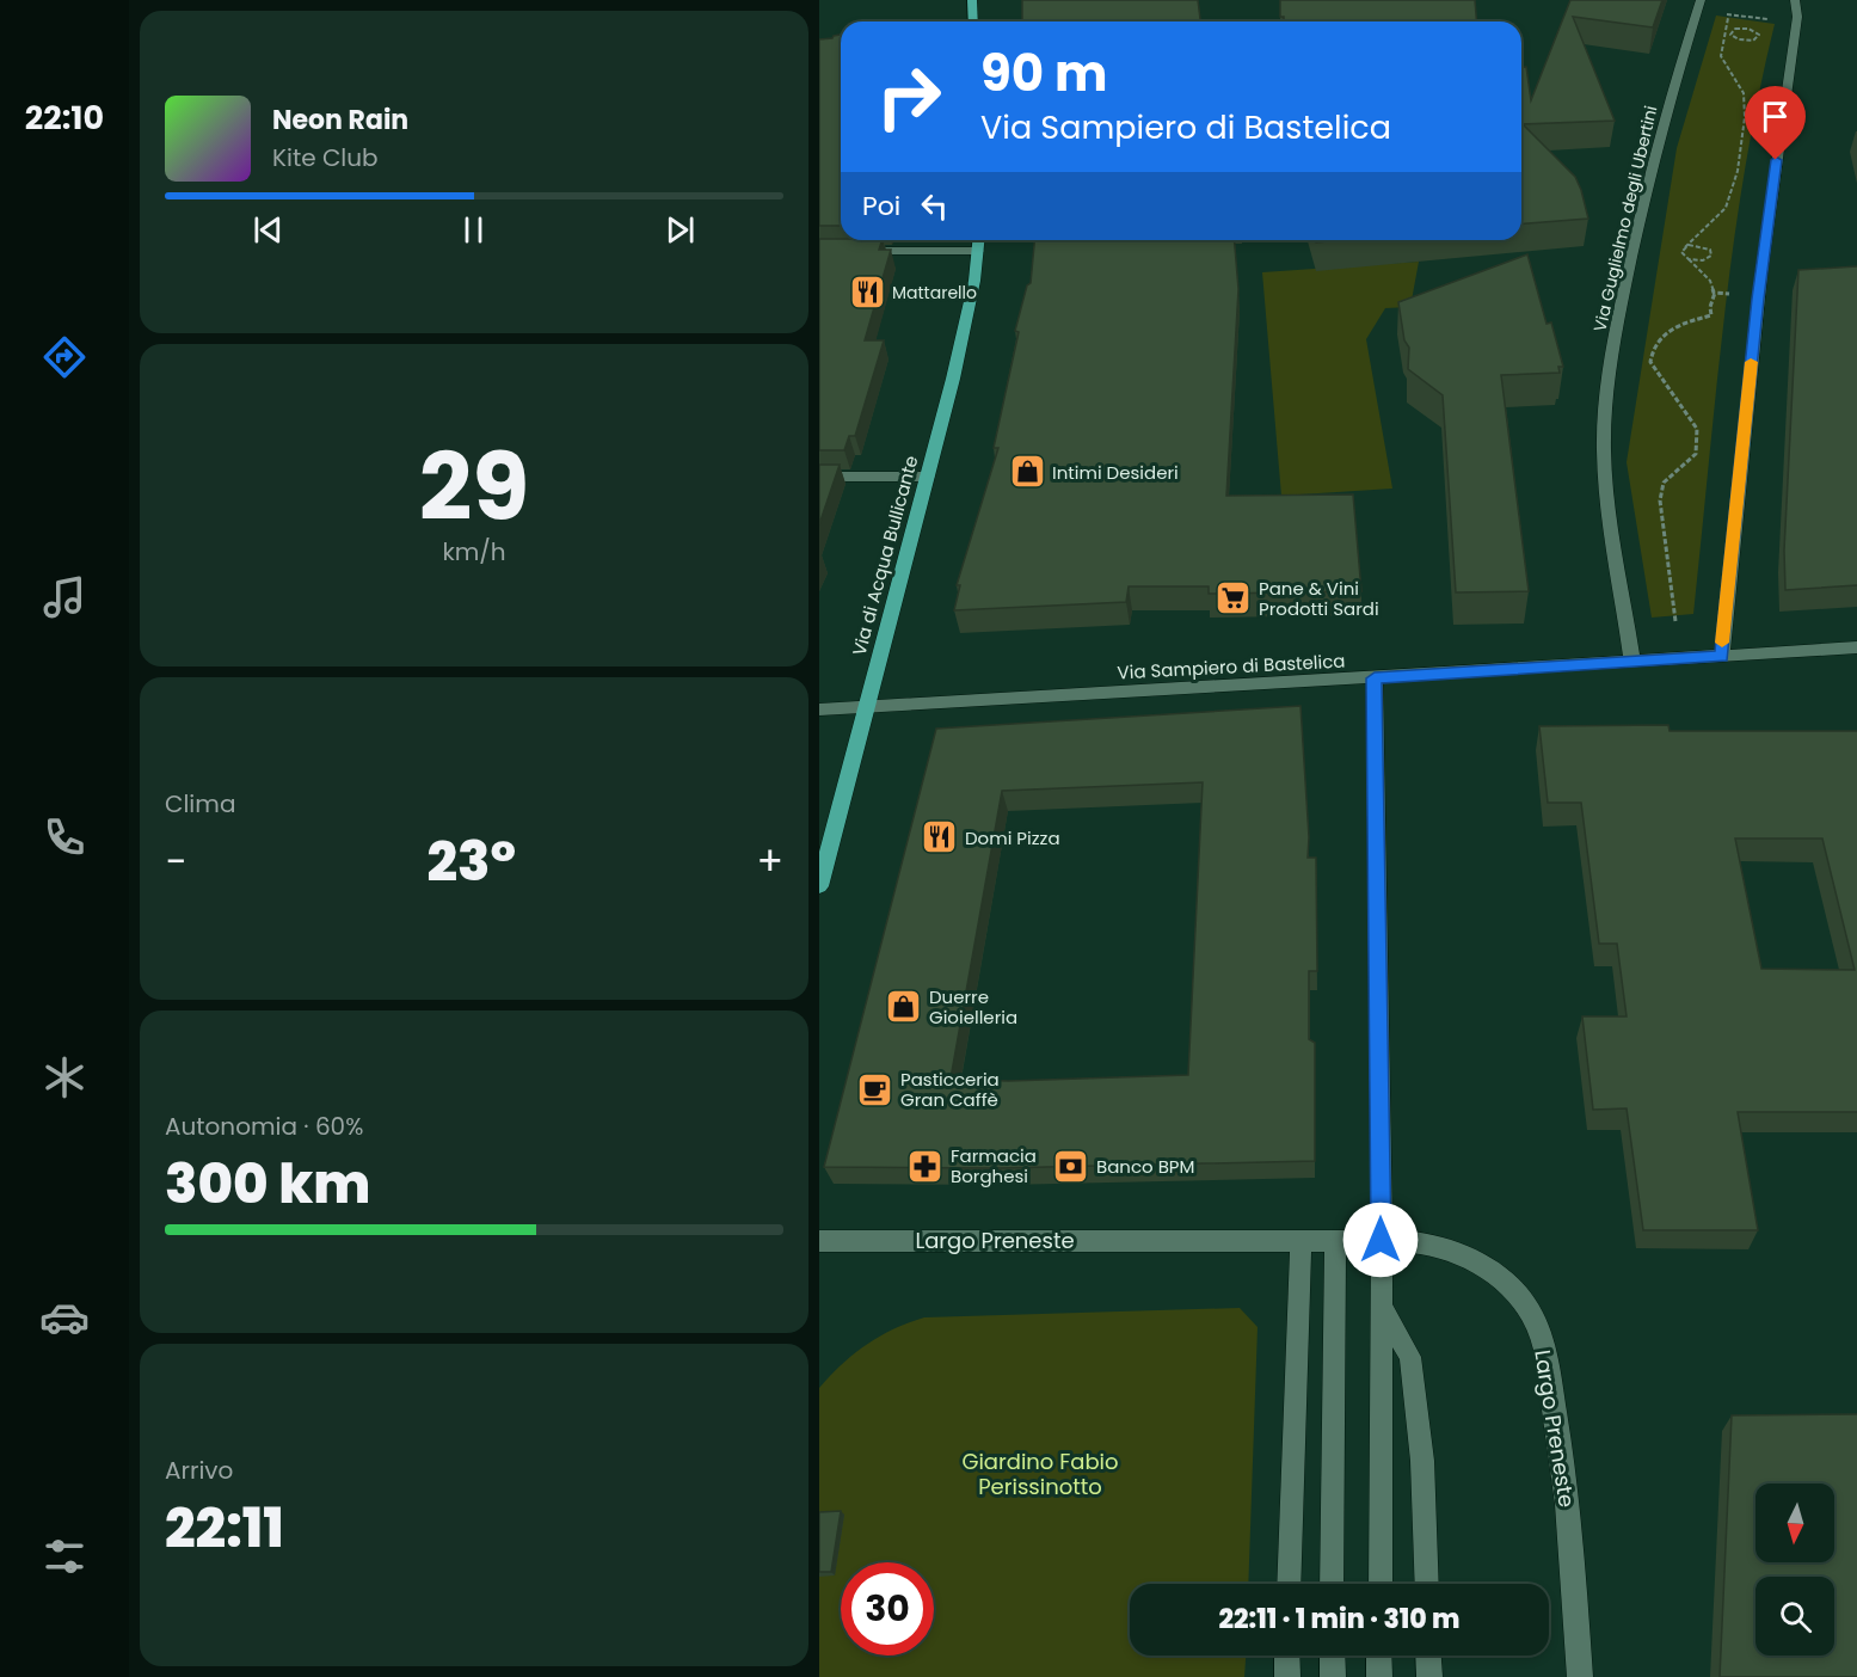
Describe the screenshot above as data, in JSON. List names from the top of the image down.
{
  "streets": {
    "main road": ["Via di Acqua Bullicante"],
    "street": ["Via Guglielmo degli Ubertini", "Via Sampiero di Bastelica", "Largo Preneste"]
  },
  "crossings": [
    ["Via Guglielmo degli Ubertini", "Via Sampiero di Bastelica"],
    ["Via di Acqua Bullicante", "Via Sampiero di Bastelica"]
  ],
  "parks": ["Giardino Fabio Perissinotto"],
  "places": {
    "restaurant": ["Mattarello", "Domi Pizza"],
    "shop": ["Intimi Desideri", "Duerre Gioielleria"],
    "supermarket": ["Pane & Vini Prodotti Sardi"],
    "cafe": ["Pasticceria Gran Caffè"],
    "pharmacy": ["Farmacia Borghesi"],
    "bank": ["Banco BPM"]
  },
  "north": "bottom",
  "page": {
    "tabs": "22:10",
    "turn": ["90 m", "Via Sampiero di Bastelica"],
    "song": ["Neon Rain", "Kite Club"],
    "then": "Poi",
    "tile": [
      ["29", "km/h"],
      "Clima",
      ["Autonomia · 60%", "300 km"],
      ["Arrivo", "22:11"]
    ],
    "heat": ["−", "23°", "+"],
    "limit": "30",
    "trip": "22:11 · 1 min · 310 m"
  }
}
